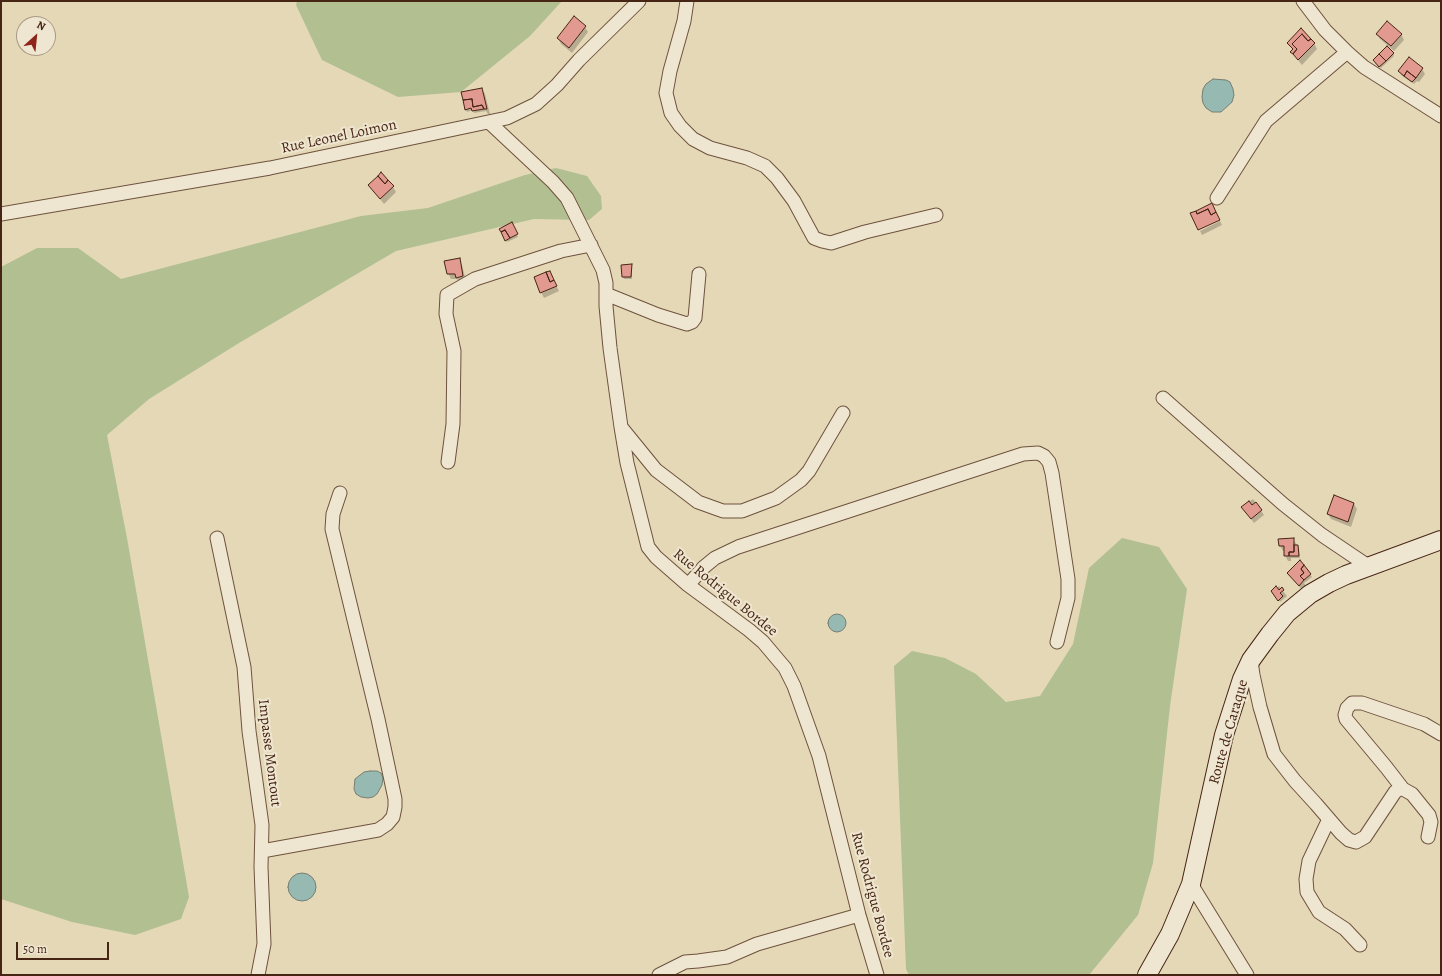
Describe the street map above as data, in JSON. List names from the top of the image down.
{
  "streets": {
    "street": [
      "Rue Leonel Loimon",
      "Rue Rodrigue Bordee",
      "Route de Caraque",
      "Impasse Montout"
    ]
  },
  "crossings": [
    ["Rue Leonel Loimon", "Rue Rodrigue Bordee"]
  ],
  "scale_bar": "50 m",
  "north": "top right"
}
